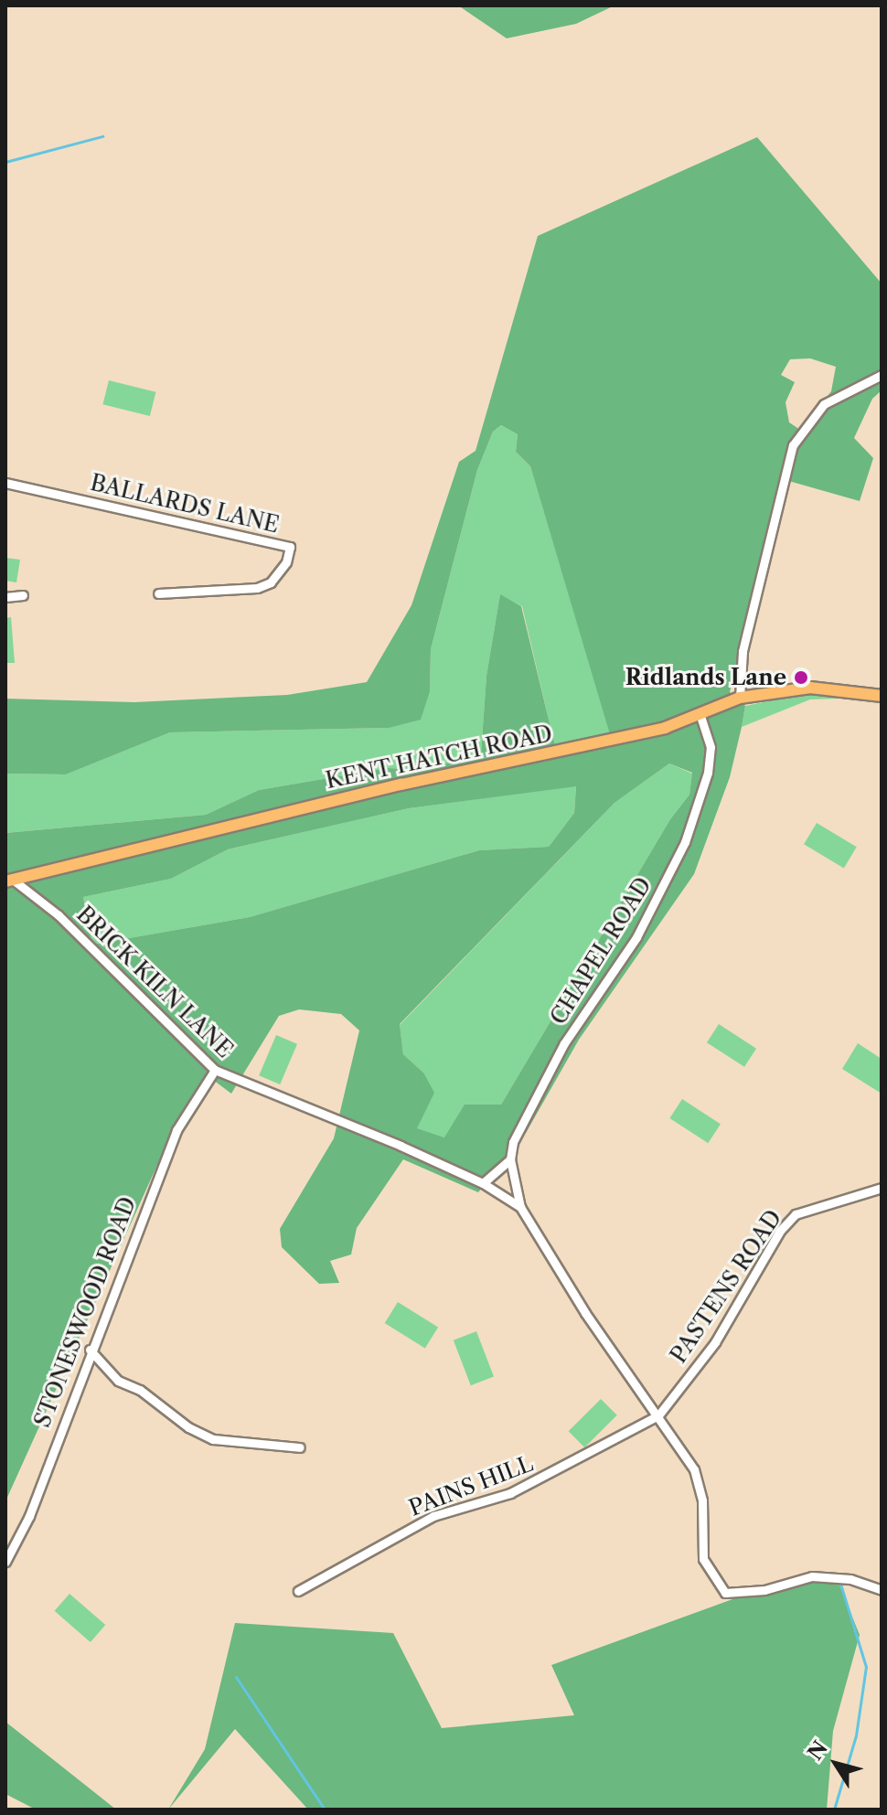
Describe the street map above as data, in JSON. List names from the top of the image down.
{
  "streets": {
    "main road": ["KENT HATCH ROAD"],
    "street": [
      "BALLARDS LANE",
      "CHAPEL ROAD",
      "BRICK KILN LANE",
      "PASTENS ROAD",
      "STONESWOOD ROAD",
      "PAINS HILL"
    ]
  },
  "crossings": [
    ["KENT HATCH ROAD", "CHAPEL ROAD"],
    ["KENT HATCH ROAD", "BRICK KILN LANE"],
    ["BRICK KILN LANE", "STONESWOOD ROAD"],
    ["PASTENS ROAD", "PAINS HILL"]
  ],
  "places": ["Ridlands Lane"],
  "north": "top left"
}
